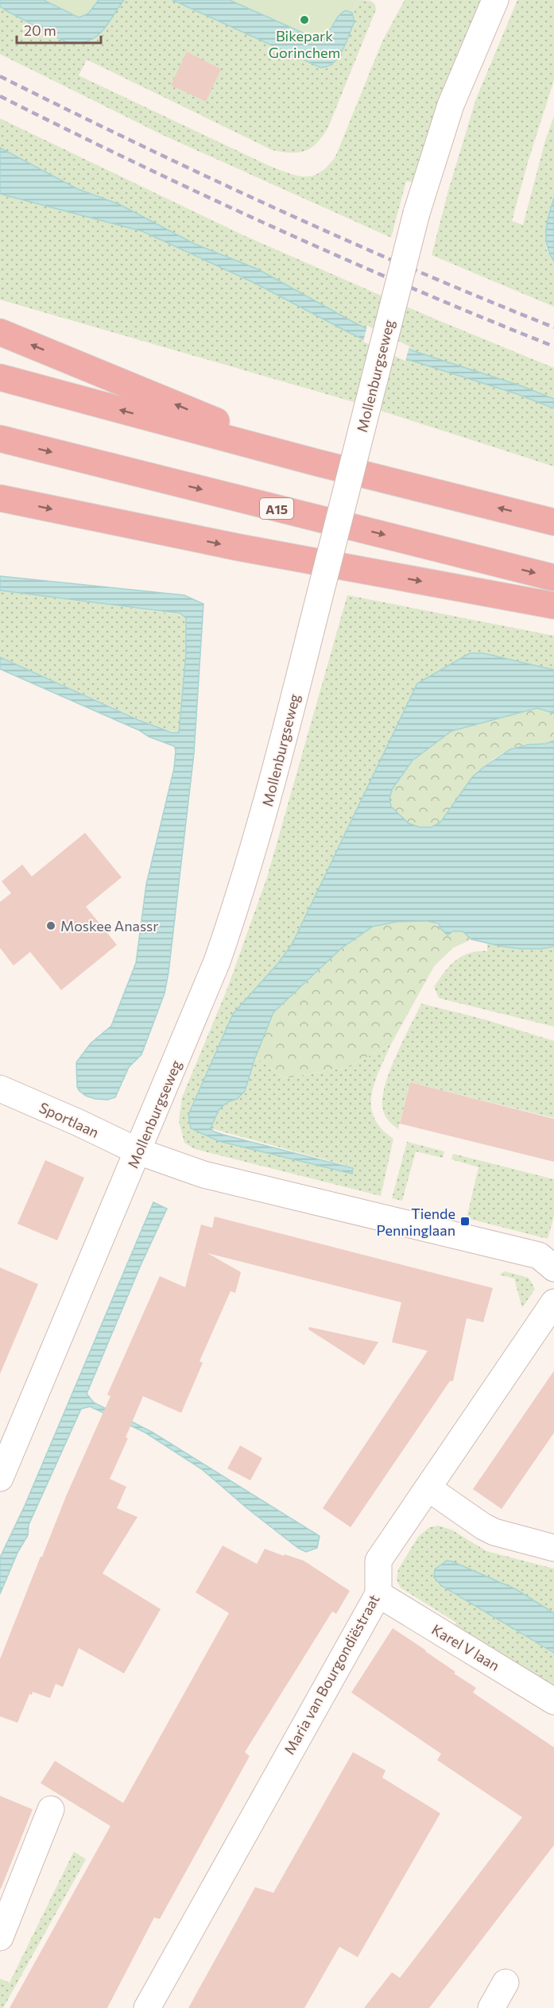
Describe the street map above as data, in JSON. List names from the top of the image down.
{
  "streets": {
    "highway": ["A15"],
    "street": [
      "Mollenburgseweg",
      "Sportlaan",
      "Karel V laan",
      "Maria van Bourgondiëstraat"
    ]
  },
  "crossings": [
    ["Mollenburgseweg", "Sportlaan"],
    ["Karel V laan", "Maria van Bourgondiëstraat"]
  ],
  "places": {
    "other": ["Bikepark Gorinchem", "Moskee Anassr"],
    "transit": ["Tiende Penninglaan"]
  },
  "scale_bar": "20 m"
}
